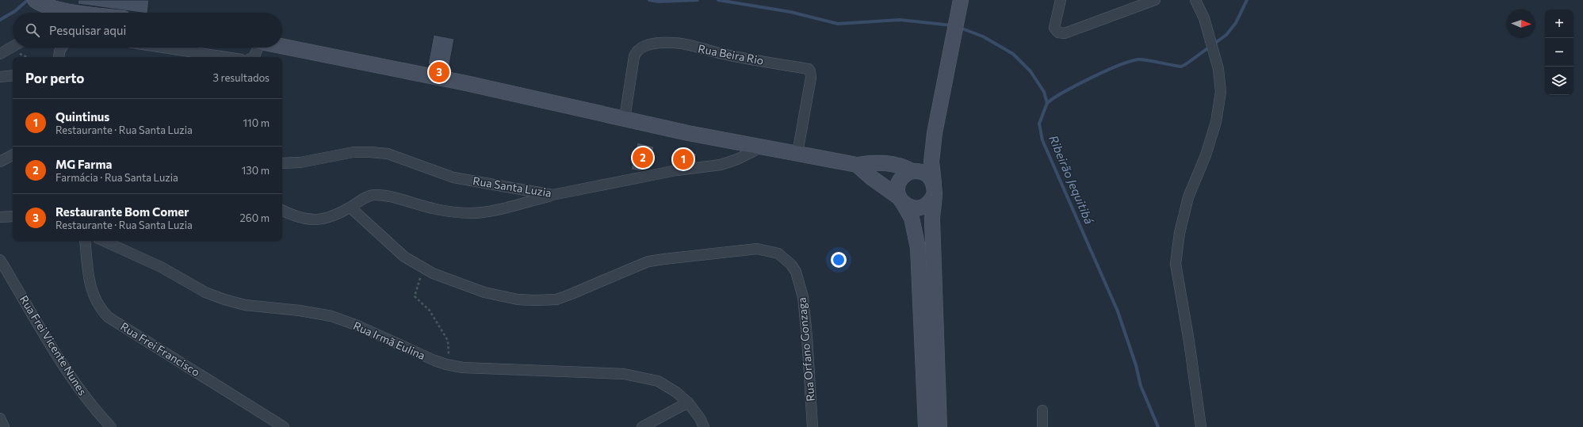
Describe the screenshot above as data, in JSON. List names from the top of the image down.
{
  "streets": {
    "street": [
      "Rua Beira Rio",
      "Rua Santa Luzia",
      "Rua Irmã Eulina",
      "Rua Frei Vicente Nunes",
      "Rua Frei Francisco",
      "Rua Orfano Gonzaga"
    ]
  },
  "water": ["Ribeirão Jequitibá"],
  "north": "right",
  "page": {
    "map_buttons": ["+", "−"],
    "search": "Pesquisar aqui",
    "heading": ["Por perto", "3 resultados"],
    "pins": ["3", "2", "1"],
    "list": [
      {
        "mark": "1",
        "name": "Quintinus",
        "note": "Restaurante · Rua Santa Luzia",
        "value": "110 m"
      },
      {
        "mark": "2",
        "name": "MG Farma",
        "note": "Farmácia · Rua Santa Luzia",
        "value": "130 m"
      },
      {
        "mark": "3",
        "name": "Restaurante Bom Comer",
        "note": "Restaurante · Rua Santa Luzia",
        "value": "260 m"
      }
    ]
  }
}
